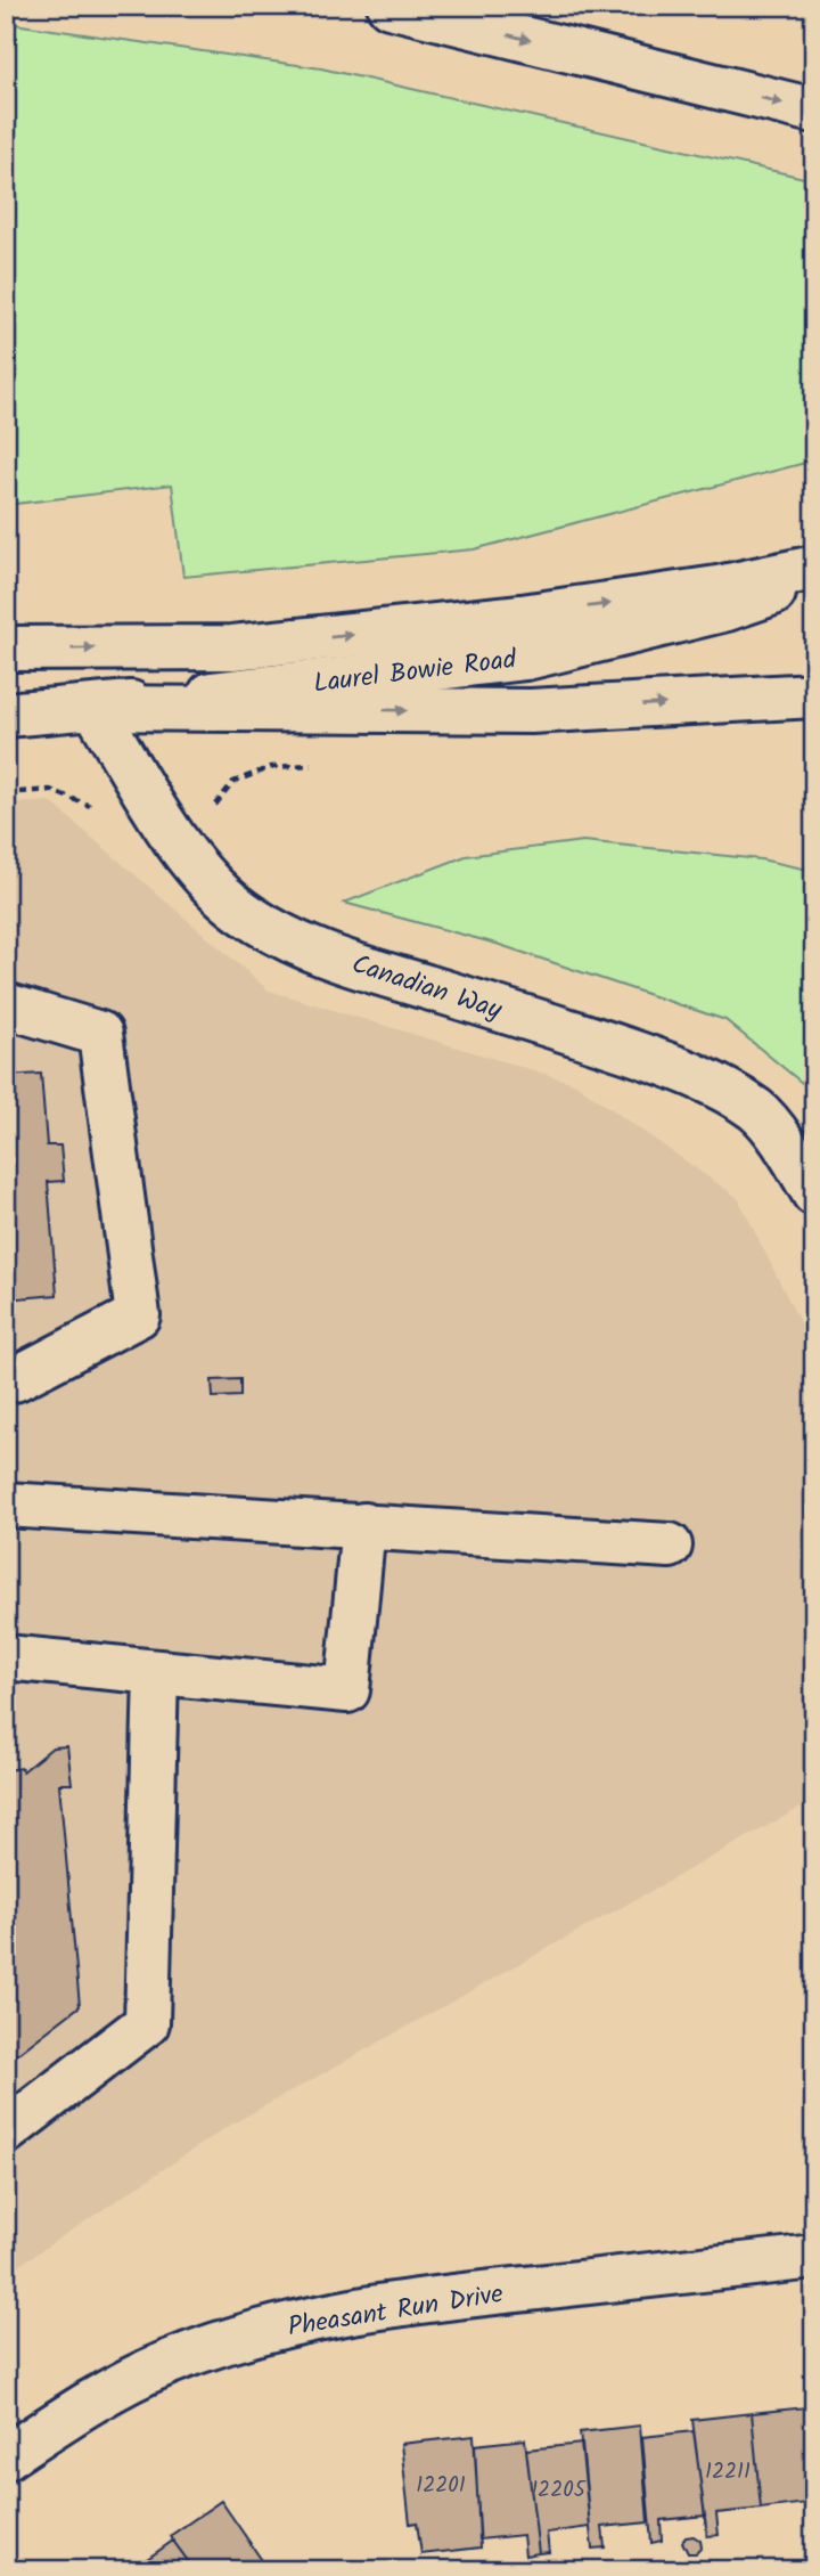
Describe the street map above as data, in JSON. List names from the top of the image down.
{
  "streets": {
    "main road": ["Laurel Bowie Road", "Canadian Way", "Pheasant Run Drive"]
  },
  "crossings": [
    ["Laurel Bowie Road", "Canadian Way"]
  ],
  "house_numbers": ["12211", "12201", "12205"]
}
